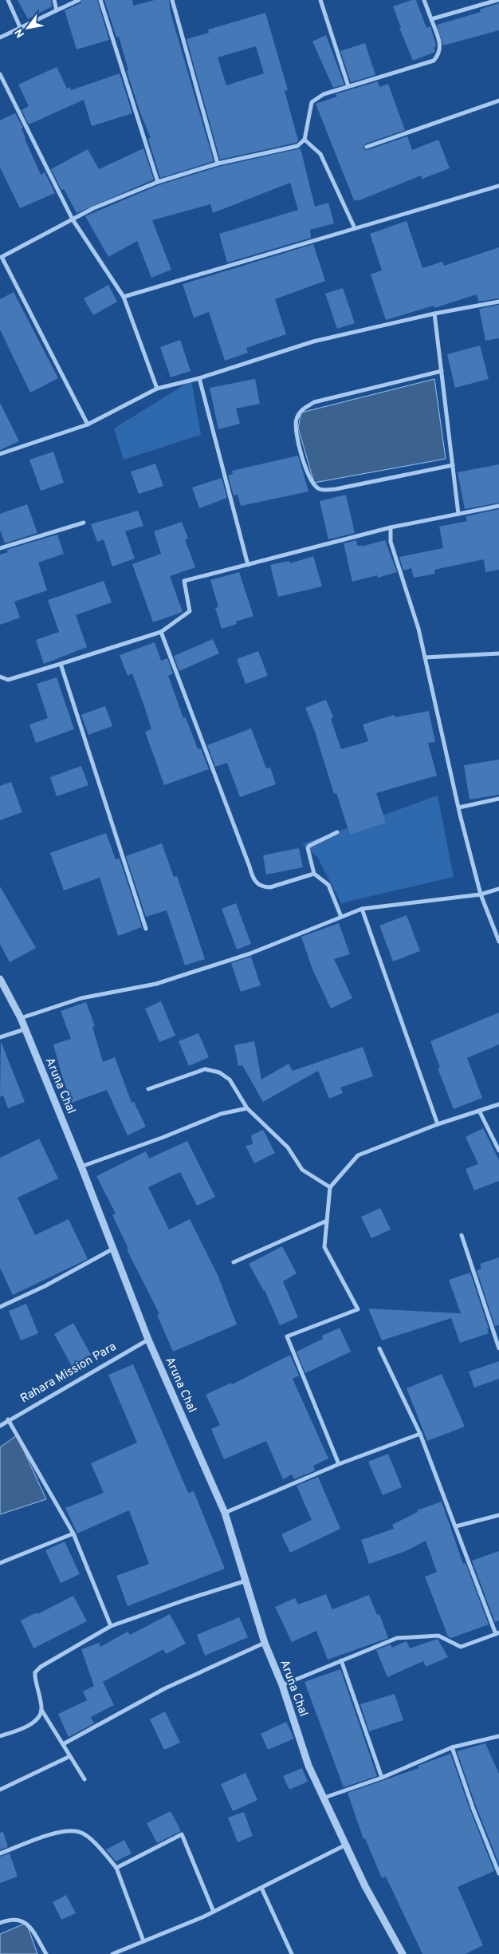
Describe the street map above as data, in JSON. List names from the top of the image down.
{
  "streets": {
    "street": ["Aruna Chal", "Rahara Mission Para"]
  },
  "crossings": [
    ["Aruna Chal", "Rahara Mission Para"]
  ],
  "north": "bottom left"
}
